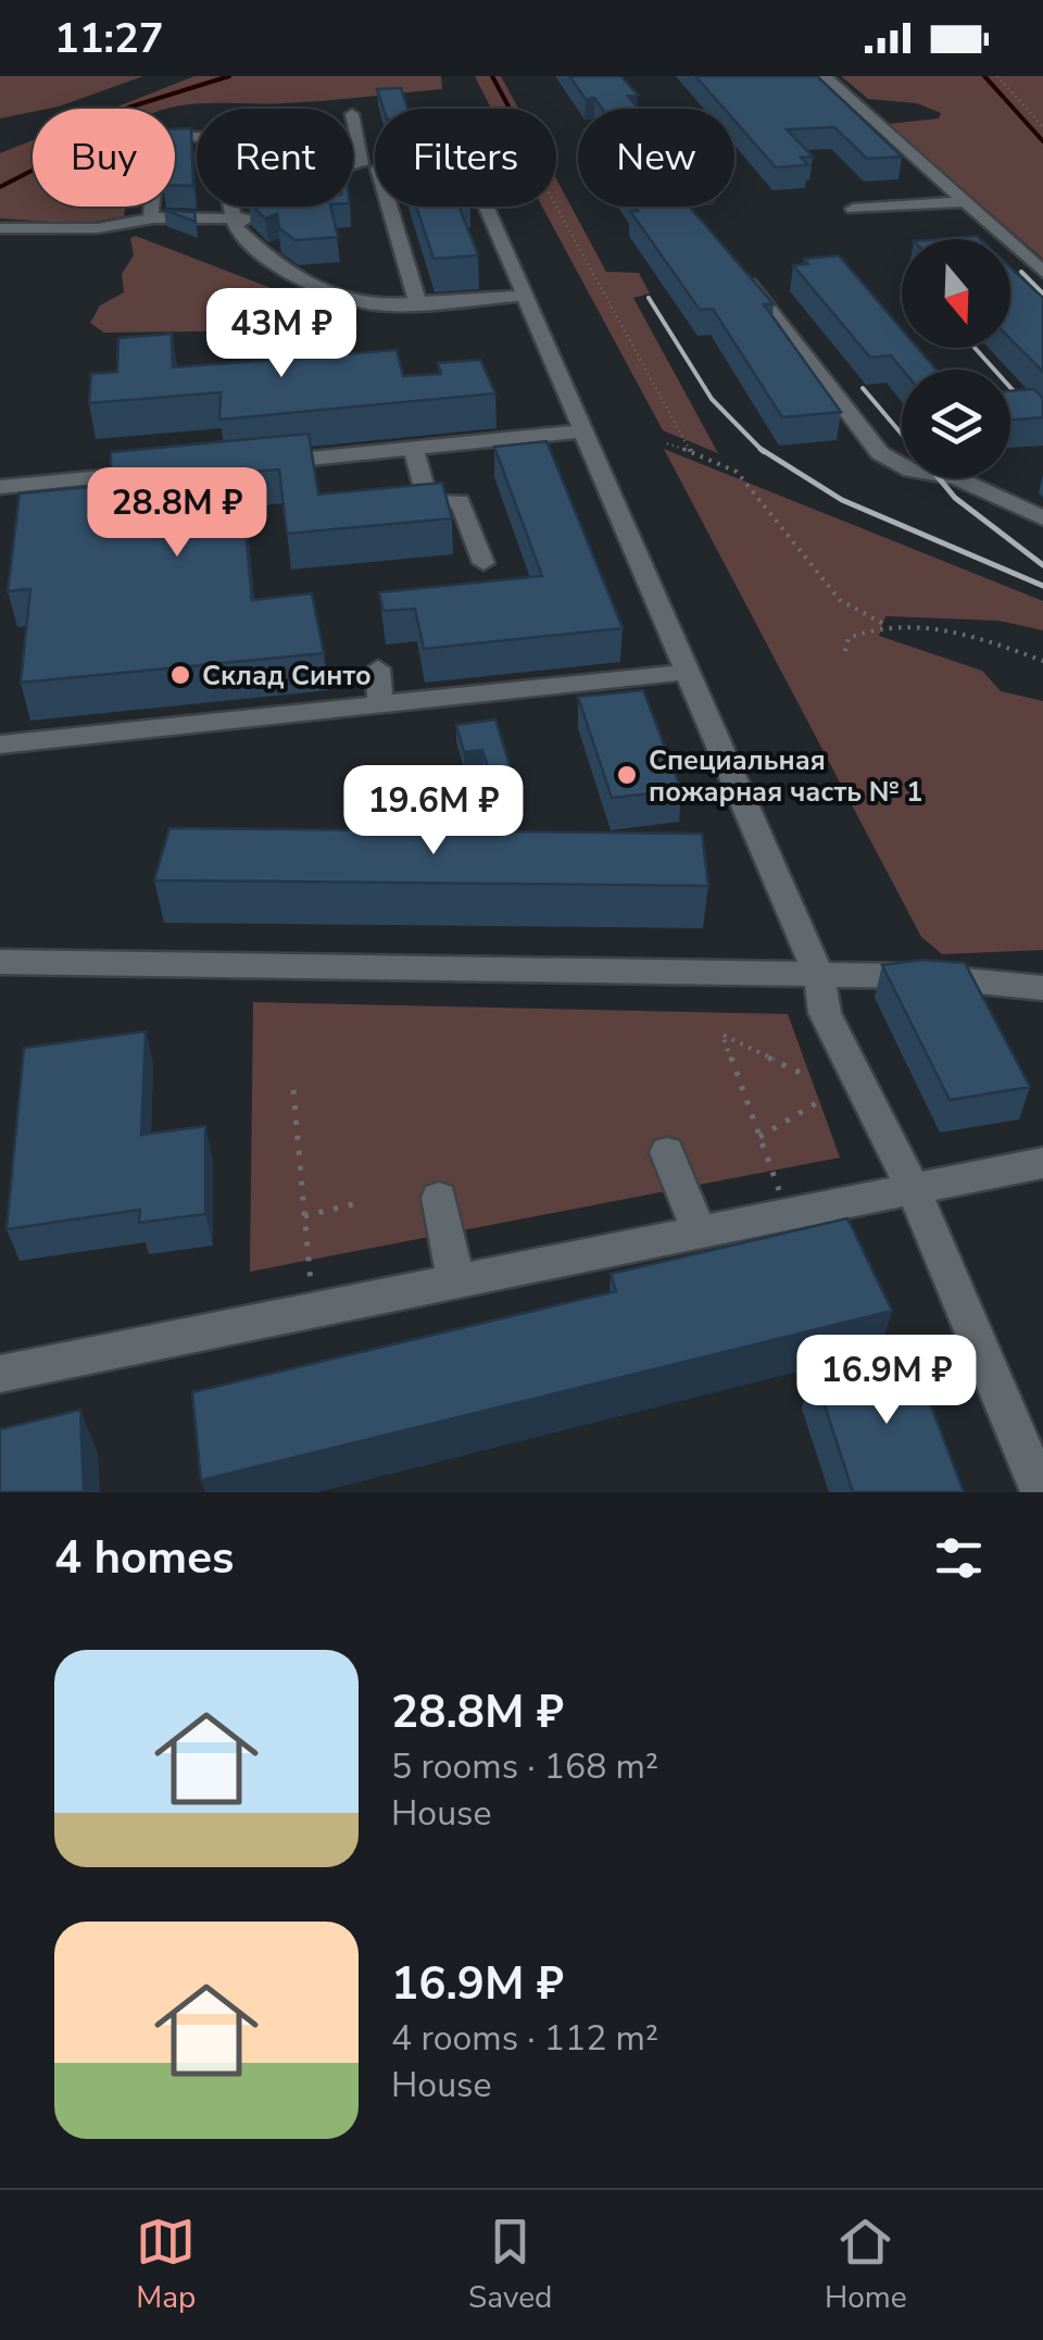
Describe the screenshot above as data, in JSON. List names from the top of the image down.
{
  "places": ["Склад Синто", "Специальная пожарная часть № 1"],
  "north": "bottom",
  "page": {
    "status": "11:27",
    "chip": [
      "Buy",
      "Rent",
      "Filters",
      "New"
    ],
    "price": [
      "43M ₽",
      "28.8M ₽",
      "19.6M ₽",
      "16.9M ₽"
    ],
    "heading": "4 homes",
    "list": [
      {
        "name": "28.8M ₽",
        "note": "5 rooms · 168 m² · House"
      },
      {
        "name": "16.9M ₽",
        "note": "4 rooms · 112 m² · House"
      }
    ],
    "tabs": ["Map", "Saved", "Home"]
  }
}
